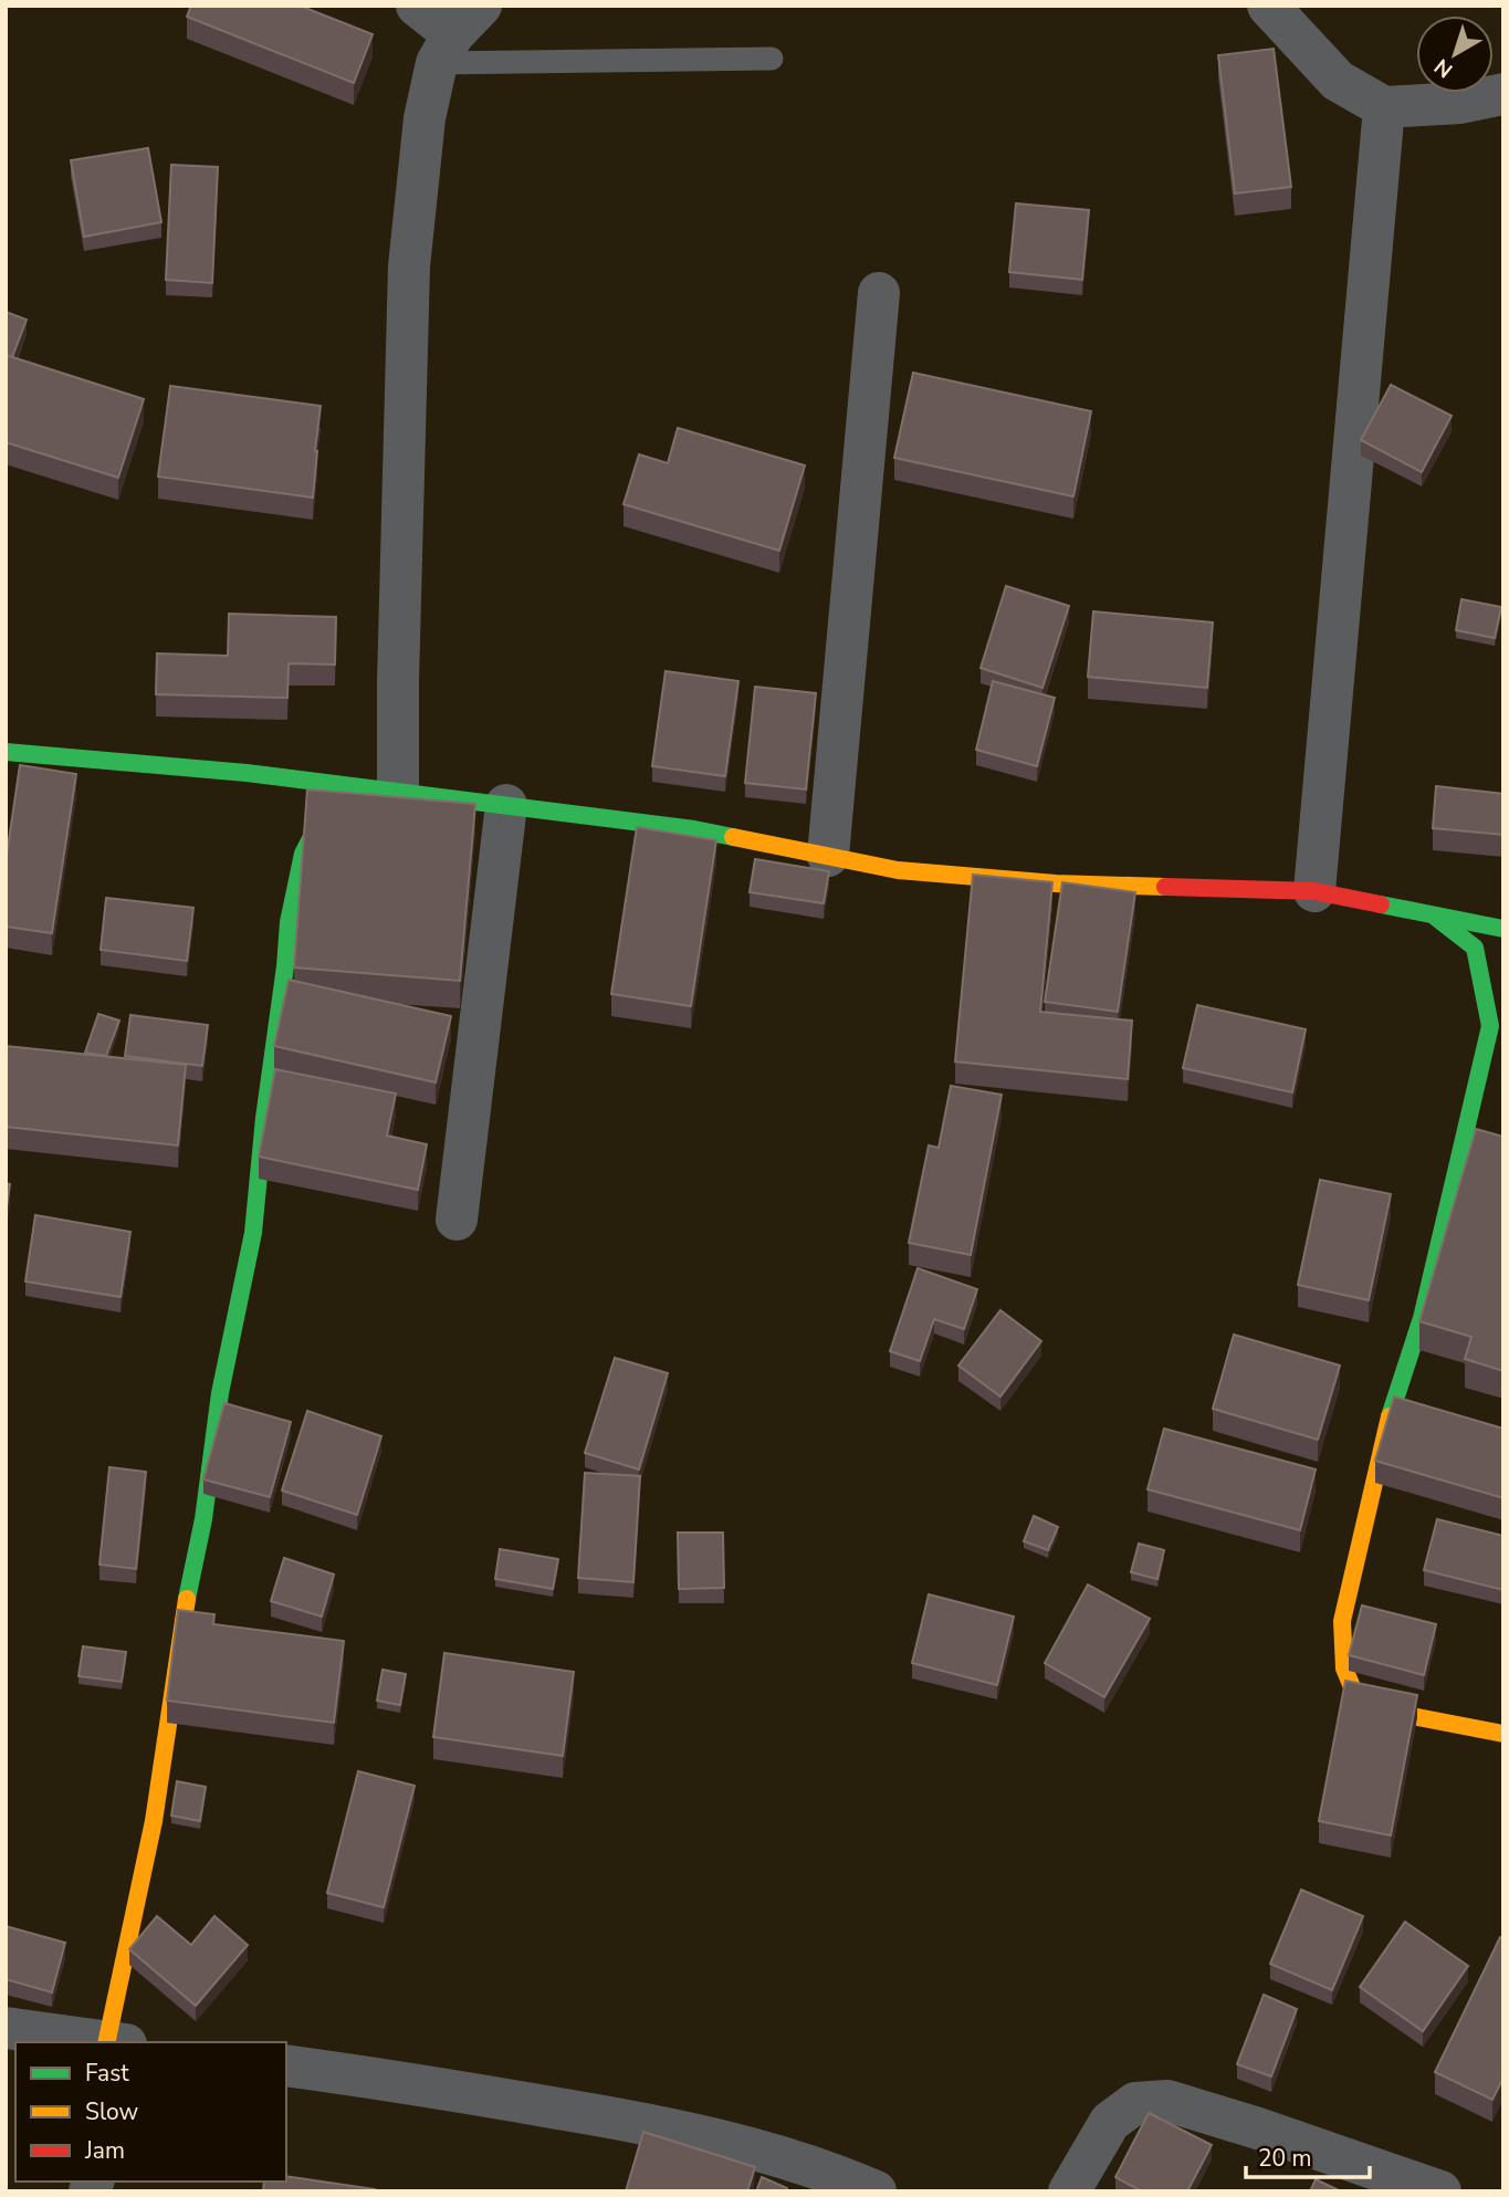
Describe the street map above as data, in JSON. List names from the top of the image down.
{
  "legend": ["Fast", "Slow", "Jam"],
  "scale_bar": "20 m",
  "north": "bottom left"
}
